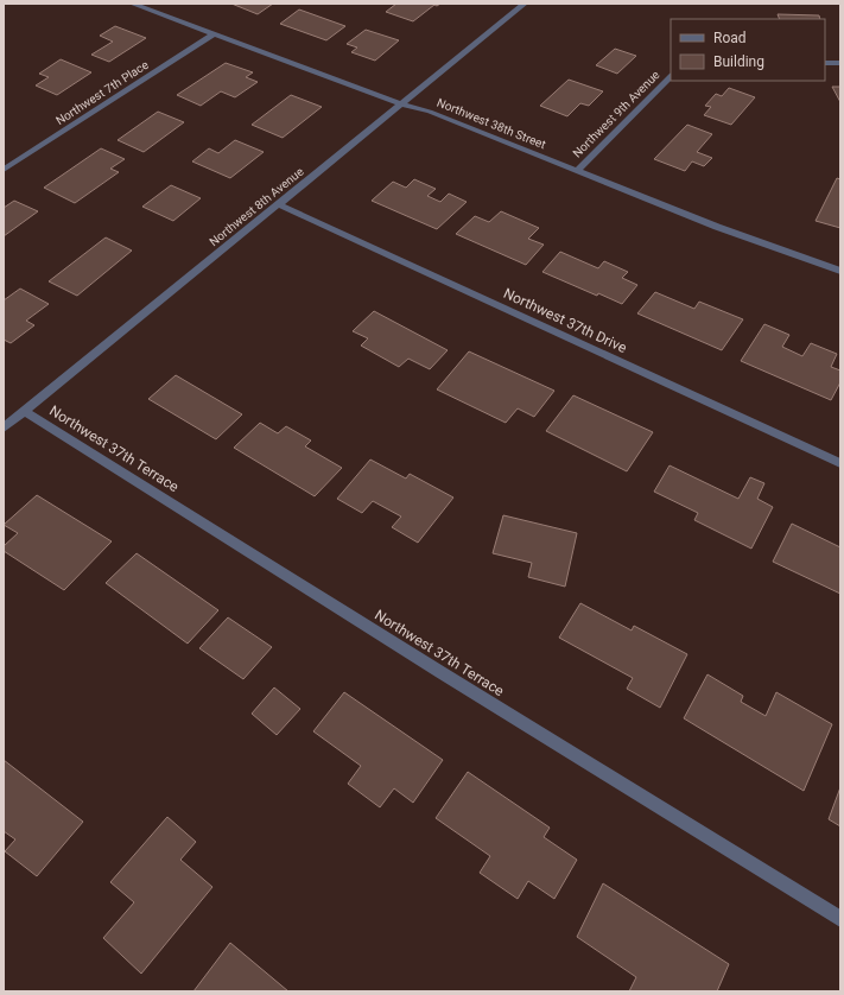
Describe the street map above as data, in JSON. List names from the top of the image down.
{
  "streets": {
    "street": [
      "Northwest 7th Place",
      "Northwest 9th Avenue",
      "Northwest 38th Street",
      "Northwest 8th Avenue",
      "Northwest 37th Drive",
      "Northwest 37th Terrace"
    ]
  },
  "crossings": [
    ["Northwest 7th Place", "Northwest 38th Street"],
    ["Northwest 9th Avenue", "Northwest 38th Street"],
    ["Northwest 38th Street", "Northwest 8th Avenue"],
    ["Northwest 8th Avenue", "Northwest 37th Drive"],
    ["Northwest 8th Avenue", "Northwest 37th Terrace"]
  ],
  "legend": ["Road", "Building"]
}
